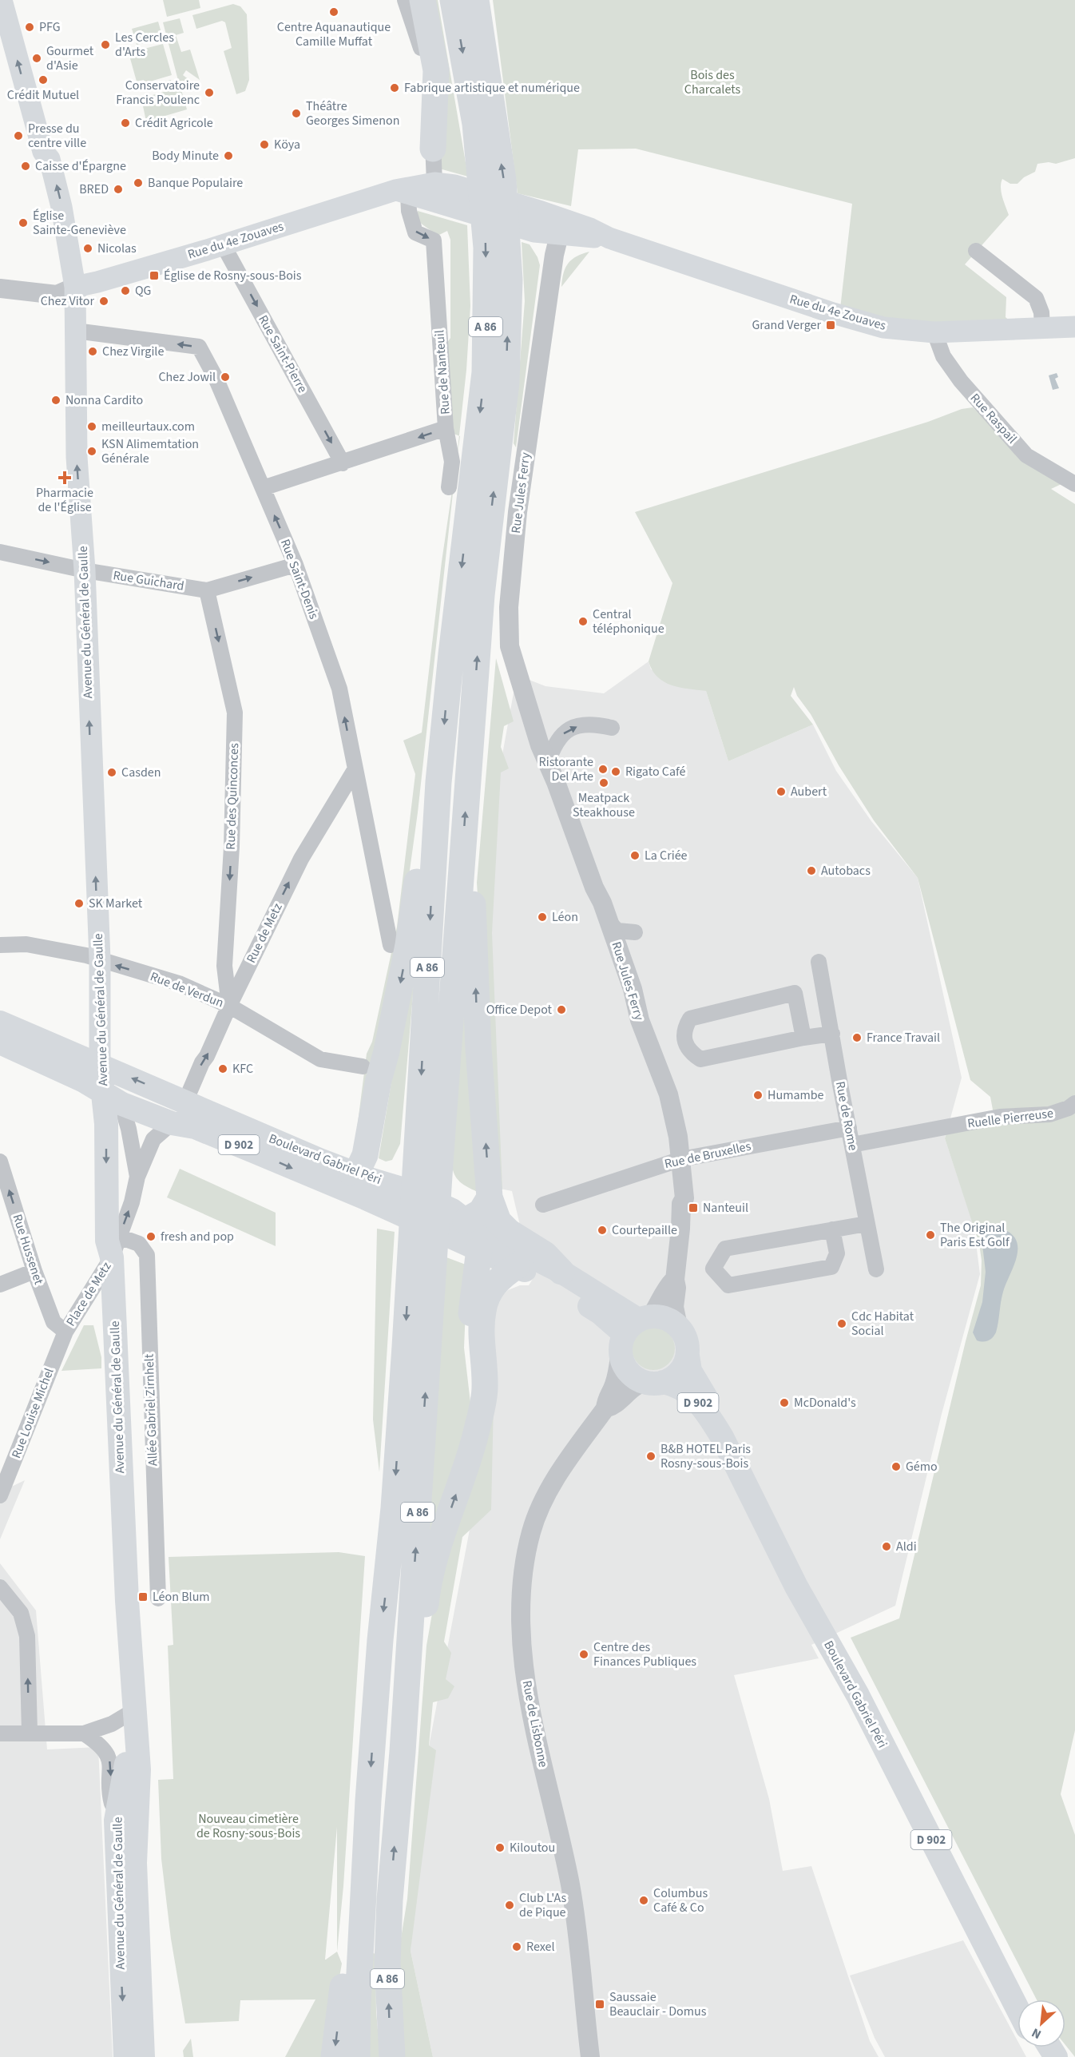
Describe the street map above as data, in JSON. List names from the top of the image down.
{
  "streets": {
    "highway": ["A 86"],
    "main road": [
      "Rue du 4e Zouaves",
      "Avenue du Général de Gaulle",
      "D 902",
      "Boulevard Gabriel Péri"
    ],
    "street": [
      "Rue Saint-Pierre",
      "Rue de Nanteuil",
      "Rue Raspail",
      "Rue Jules Ferry",
      "Rue Saint-Denis",
      "Rue Guichard",
      "Rue des Quinconces",
      "Rue de Metz",
      "Rue de Verdun",
      "Rue de Rome",
      "Ruelle Pierreuse",
      "Rue de Bruxelles",
      "Rue Hussenet",
      "Place de Metz",
      "Allée Gabriel Zirnhelt",
      "Rue Louise Michel",
      "Rue de Lisbonne"
    ]
  },
  "crossings": [
    ["Rue du 4e Zouaves", "Rue Saint-Pierre"],
    ["Rue du 4e Zouaves", "Rue de Nanteuil"],
    ["Rue du 4e Zouaves", "Rue Raspail"],
    ["Rue du 4e Zouaves", "Rue Jules Ferry"],
    ["Rue du 4e Zouaves", "Avenue du Général de Gaulle"],
    ["Rue Saint-Pierre", "Rue de Nanteuil"],
    ["Rue de Nanteuil", "Rue Saint-Denis"],
    ["Rue Jules Ferry", "Rue de Bruxelles"],
    ["Rue Jules Ferry", "Boulevard Gabriel Péri"],
    ["Rue Jules Ferry", "Rue de Lisbonne"],
    ["Rue Saint-Denis", "Rue Guichard"],
    ["Rue Saint-Denis", "Avenue du Général de Gaulle"],
    ["Rue Saint-Denis", "Rue de Metz"],
    ["Rue Guichard", "Avenue du Général de Gaulle"],
    ["Rue Guichard", "Rue des Quinconces"],
    ["Avenue du Général de Gaulle", "Rue de Verdun"],
    ["Avenue du Général de Gaulle", "Boulevard Gabriel Péri"],
    ["Avenue du Général de Gaulle", "Place de Metz"],
    ["Avenue du Général de Gaulle", "Allée Gabriel Zirnhelt"],
    ["Rue des Quinconces", "Rue de Metz"],
    ["Rue des Quinconces", "Rue de Verdun"],
    ["Rue de Metz", "Rue de Verdun"],
    ["Rue de Metz", "Boulevard Gabriel Péri"],
    ["Rue de Rome", "Ruelle Pierreuse"],
    ["Rue de Rome", "Rue de Bruxelles"],
    ["Boulevard Gabriel Péri", "Rue de Lisbonne"],
    ["Rue Hussenet", "Place de Metz"],
    ["Rue Hussenet", "Rue Louise Michel"],
    ["Place de Metz", "Allée Gabriel Zirnhelt"],
    ["Place de Metz", "Rue Louise Michel"]
  ],
  "one_way": [
    "Rue Saint-Pierre",
    "Rue Saint-Denis",
    "Rue Guichard",
    "Rue des Quinconces",
    "Rue de Metz",
    "Rue de Verdun"
  ],
  "parks": ["Bois des Charcalets", "Nouveau cimetière de Rosny-sous-Bois"],
  "places": {
    "other": [
      "Centre Aquanautique Camille Muffat",
      "PFG",
      "Les Cercles d'Arts",
      "Gourmet d'Asie",
      "Crédit Mutuel",
      "Fabrique artistique et numérique",
      "Conservatoire Francis Poulenc",
      "Théâtre Georges Simenon",
      "Crédit Agricole",
      "Presse du centre ville",
      "Köya",
      "Body Minute",
      "Caisse d'Épargne",
      "Banque Populaire",
      "BRED",
      "Église Sainte-Geneviève",
      "Nicolas",
      "QG",
      "Chez Vitor",
      "Chez Virgile",
      "Chez Jowil",
      "Nonna Cardito",
      "meilleurtaux.com",
      "KSN Alimemtation Générale",
      "Central téléphonique",
      "Ristorante Del Arte",
      "Rigato Café",
      "Casden",
      "Meatpack Steakhouse",
      "Aubert",
      "La Criée",
      "Autobacs",
      "SK Market",
      "Léon",
      "Office Depot",
      "France Travail",
      "KFC",
      "Humambe",
      "Courtepaille",
      "The Original Paris Est Golf",
      "fresh and pop",
      "Cdc Habitat Social",
      "McDonald's",
      "B&B HOTEL Paris Rosny-sous-Bois",
      "Gémo",
      "Aldi",
      "Centre des Finances Publiques",
      "Kiloutou",
      "Columbus Café & Co",
      "Club L'As de Pique",
      "Rexel"
    ],
    "transit": [
      "Église de Rosny-sous-Bois",
      "Grand Verger",
      "Nanteuil",
      "Léon Blum",
      "Saussaie Beauclair - Domus"
    ],
    "health": ["Pharmacie de l'Église"]
  },
  "north": "bottom left"
}
